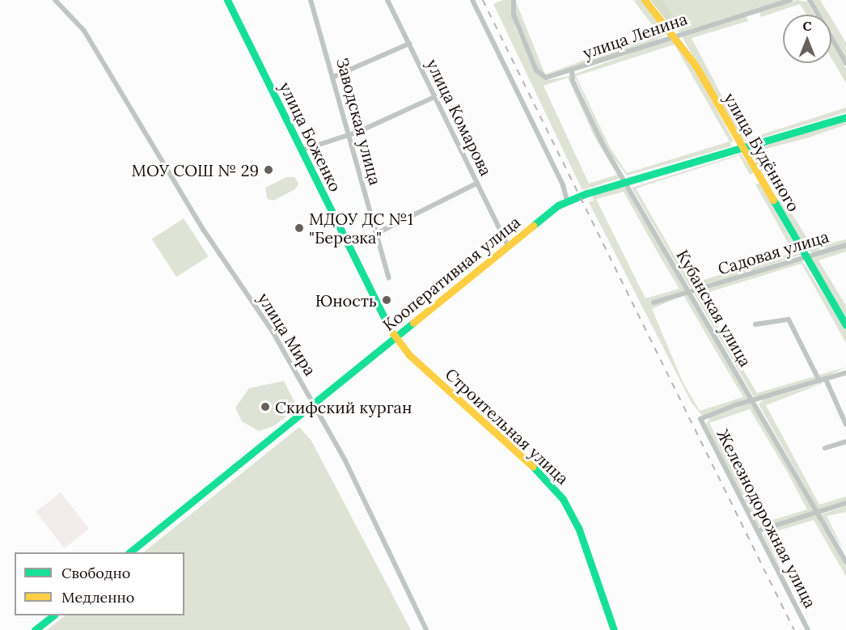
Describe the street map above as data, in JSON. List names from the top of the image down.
{
  "streets": {
    "street": [
      "улица Ленина",
      "улица Комарова",
      "Заводская улица",
      "улица Боженко",
      "улица Будённого",
      "Садовая улица",
      "Кооперативная улица",
      "Кубанская улица",
      "улица Мира",
      "Строительная улица",
      "Железнодорожная улица"
    ]
  },
  "crossings": [
    ["улица Ленина", "улица Будённого"],
    ["улица Ленина", "Кубанская улица"],
    ["улица Комарова", "Кооперативная улица"],
    ["улица Боженко", "Кооперативная улица"],
    ["улица Боженко", "Строительная улица"],
    ["улица Будённого", "Садовая улица"],
    ["улица Будённого", "Кооперативная улица"],
    ["Садовая улица", "Кубанская улица"],
    ["Кооперативная улица", "Кубанская улица"],
    ["Кооперативная улица", "улица Мира"],
    ["Кооперативная улица", "Строительная улица"],
    ["Кубанская улица", "Железнодорожная улица"]
  ],
  "places": [
    "МОУ СОШ № 29",
    "МДОУ ДС №1 \"Березка\"",
    "Юность",
    "Скифский курган"
  ],
  "legend": ["Свободно", "Медленно"],
  "north": "top"
}
